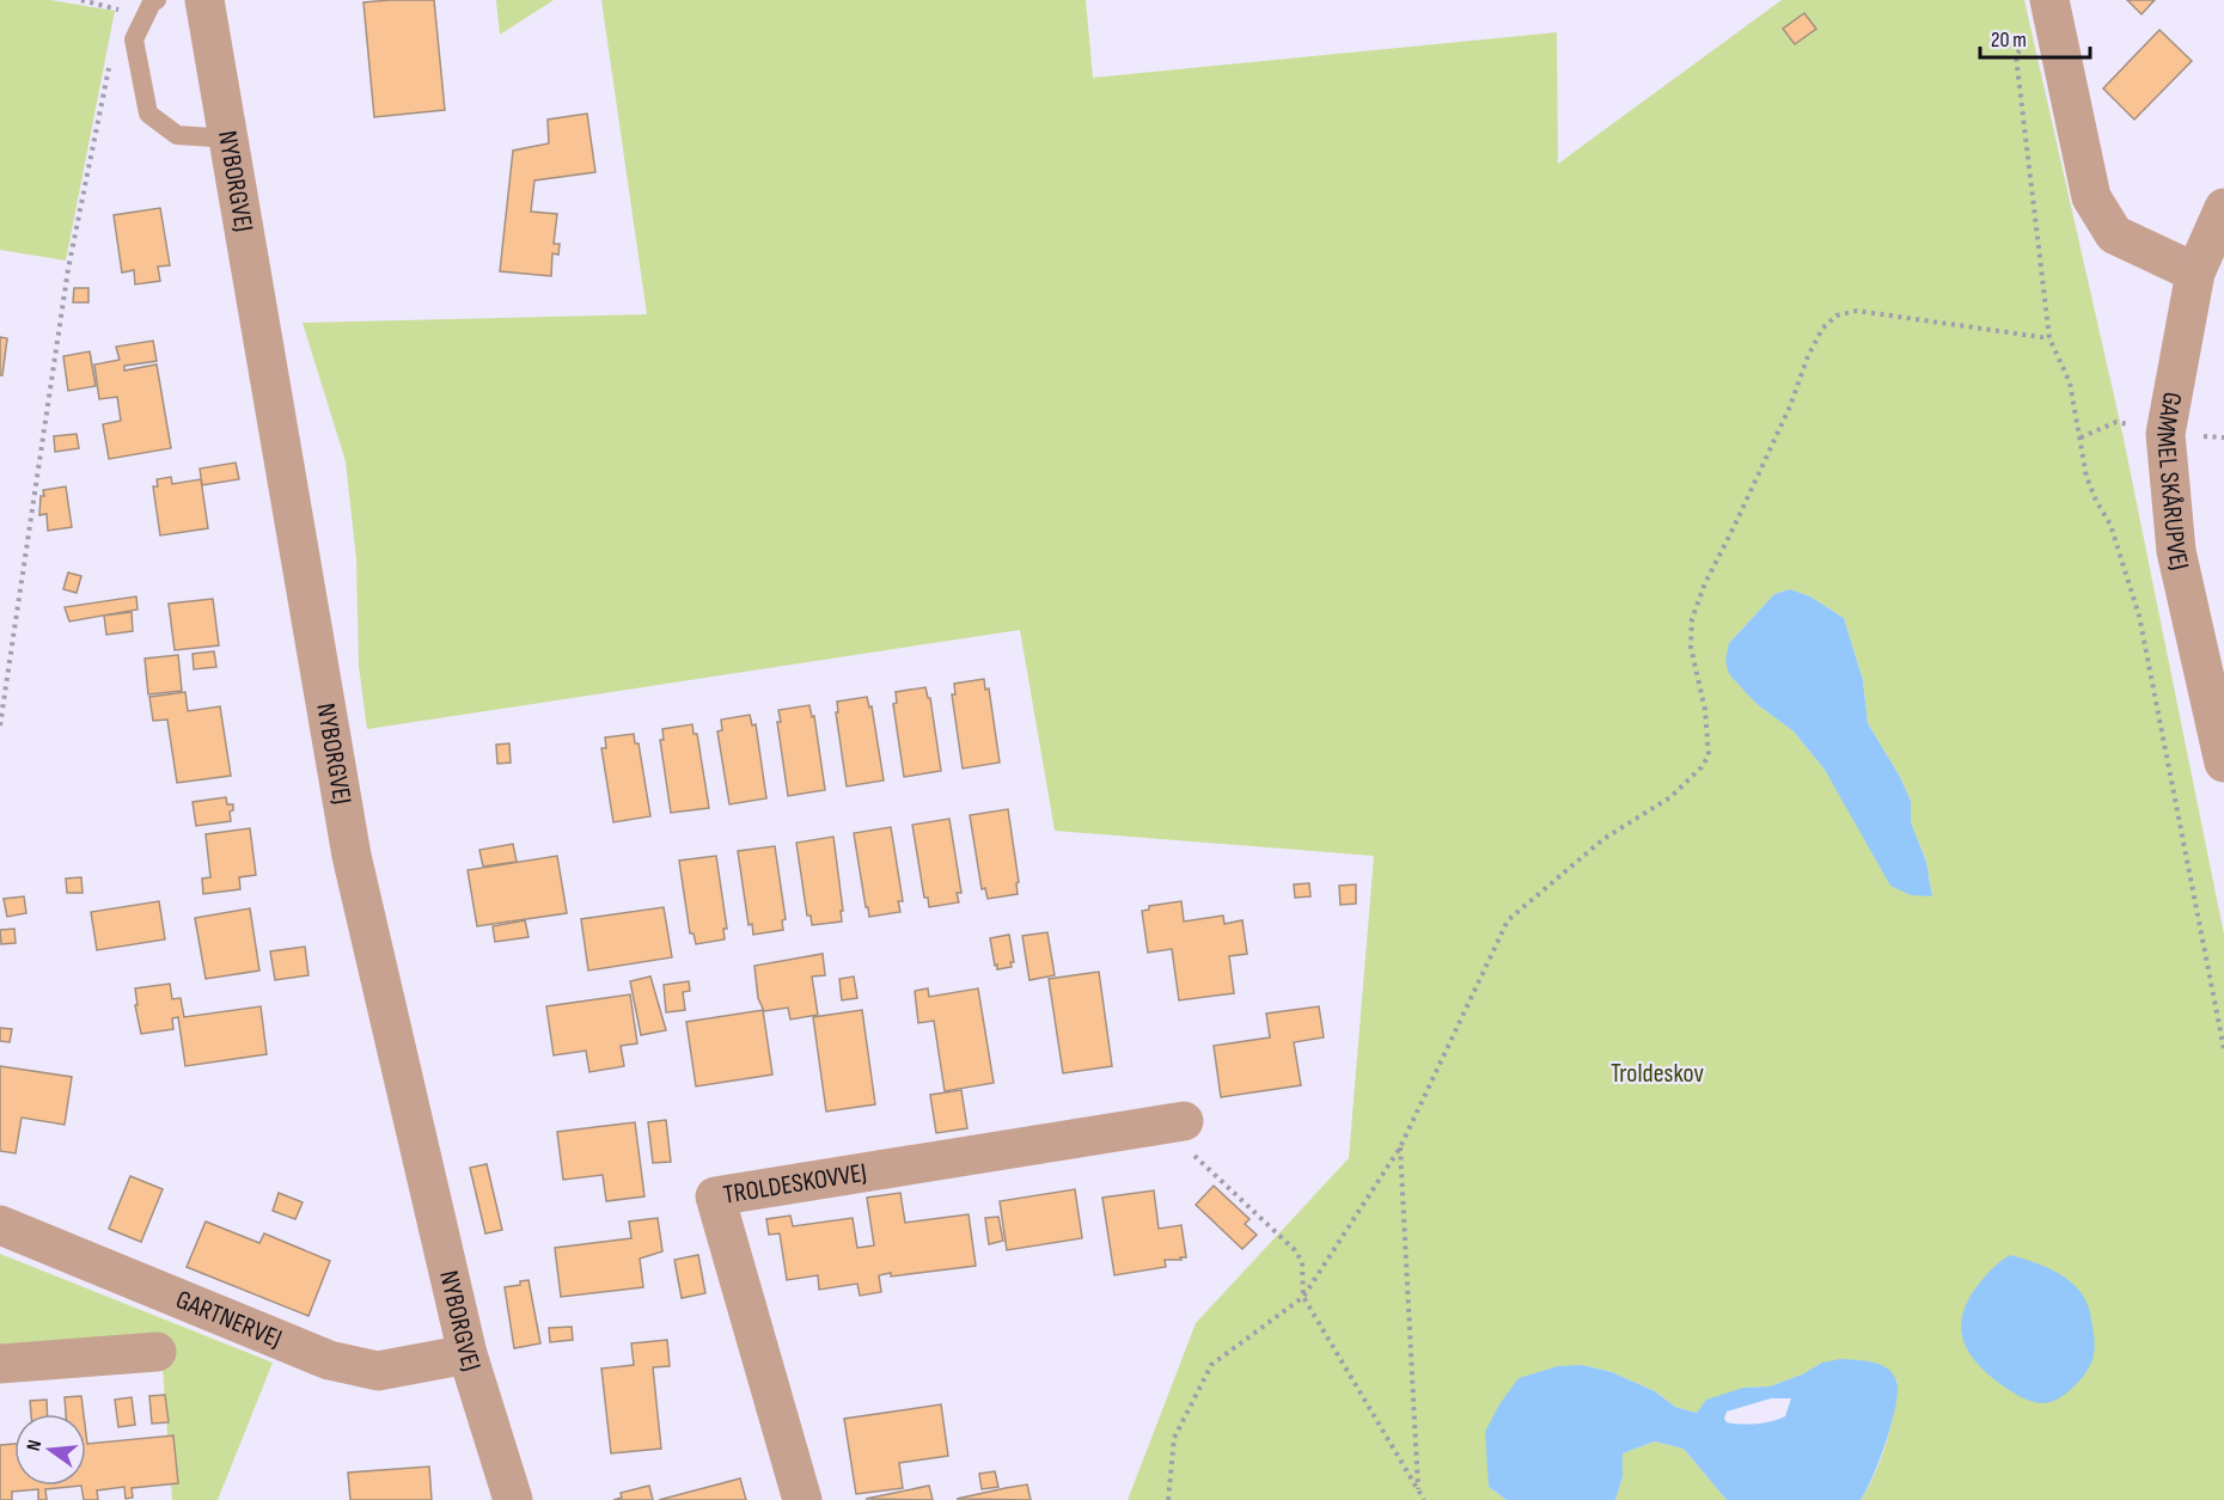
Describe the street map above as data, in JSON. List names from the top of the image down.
{
  "streets": {
    "street": [
      "NYBORGVEJ",
      "GAMMEL SKÅRUPVEJ",
      "TROLDESKOVVEJ",
      "GARTNERVEJ"
    ]
  },
  "crossings": [
    ["NYBORGVEJ", "GARTNERVEJ"]
  ],
  "parks": ["Troldeskov"],
  "scale_bar": "20 m",
  "north": "left"
}
